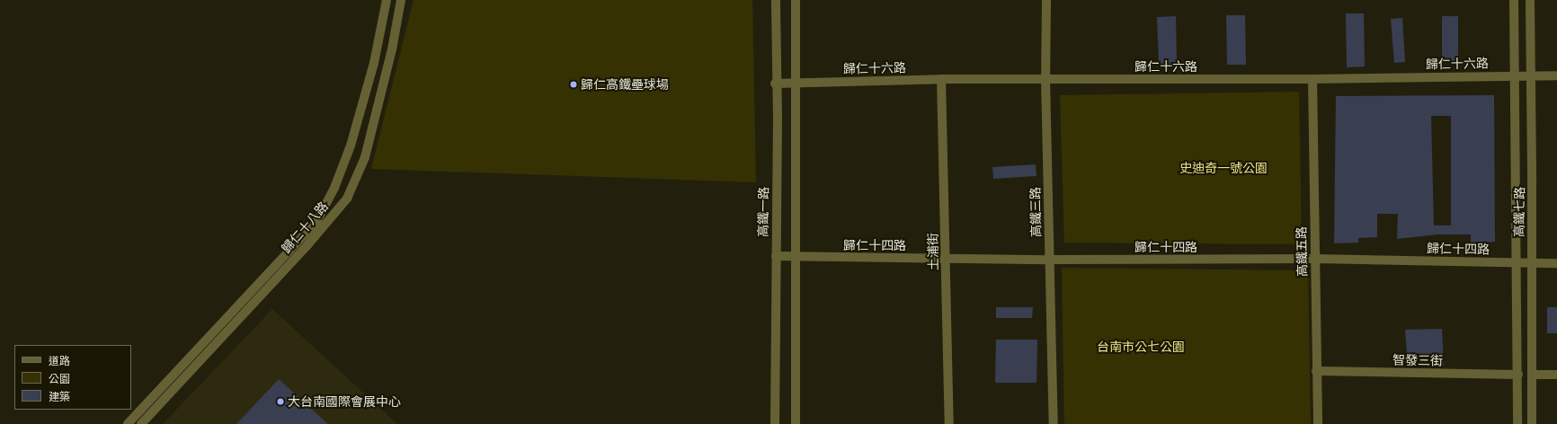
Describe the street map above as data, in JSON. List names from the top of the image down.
{
  "streets": {
    "street": [
      "歸仁十六路",
      "高鐵一路",
      "高鐵三路",
      "高鐵七路",
      "歸仁十八路",
      "歸仁十四路",
      "土浦街",
      "高鐵五路",
      "智發三街"
    ]
  },
  "crossings": [
    ["歸仁十六路", "高鐵一路"],
    ["歸仁十六路", "高鐵三路"],
    ["歸仁十六路", "高鐵七路"],
    ["歸仁十六路", "土浦街"],
    ["歸仁十六路", "高鐵五路"],
    ["高鐵一路", "歸仁十四路"],
    ["高鐵三路", "歸仁十四路"],
    ["高鐵七路", "歸仁十四路"],
    ["高鐵七路", "智發三街"],
    ["歸仁十四路", "土浦街"],
    ["歸仁十四路", "高鐵五路"],
    ["高鐵五路", "智發三街"]
  ],
  "parks": ["史迪奇一號公園", "台南市公七公園"],
  "places": ["歸仁高鐵壘球場", "大台南國際會展中心"],
  "legend": ["道路", "公園", "建築"]
}
